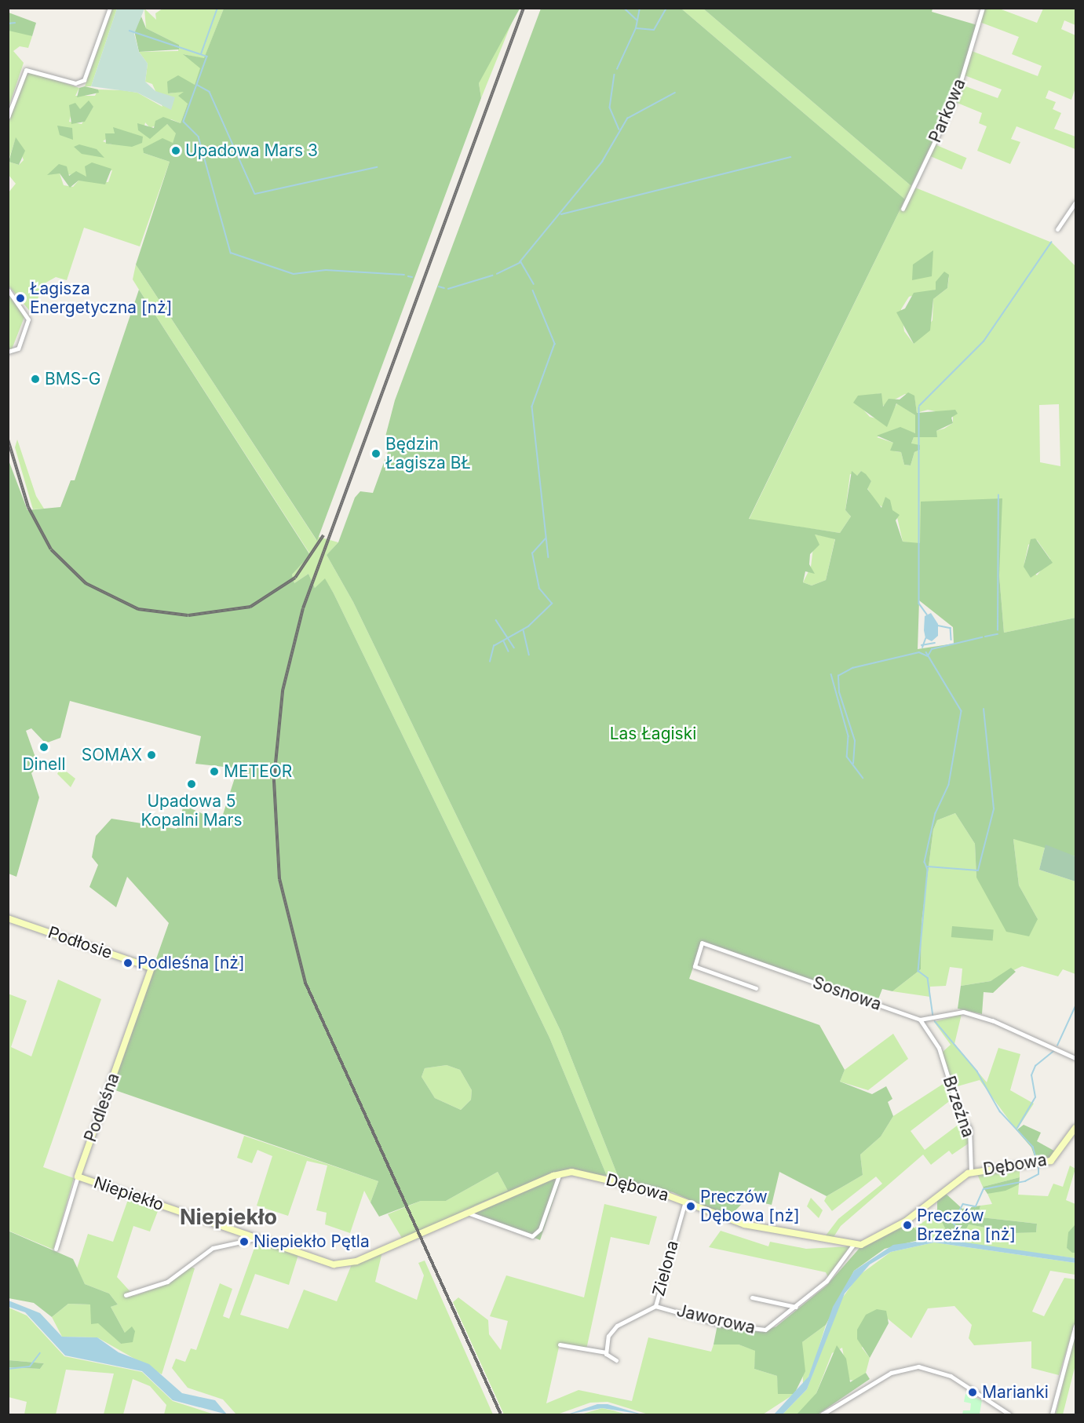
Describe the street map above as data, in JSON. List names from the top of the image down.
{
  "streets": {
    "street": [
      "Parkowa",
      "Podłosie",
      "Sosnowa",
      "Brzeźna",
      "Podleśna",
      "Dębowa",
      "Niepiekło",
      "Zielona",
      "Jaworowa"
    ]
  },
  "crossings": [
    ["Podłosie", "Podleśna"],
    ["Sosnowa", "Brzeźna"],
    ["Brzeźna", "Dębowa"],
    ["Podleśna", "Niepiekło"],
    ["Dębowa", "Niepiekło"],
    ["Dębowa", "Zielona"],
    ["Dębowa", "Jaworowa"],
    ["Zielona", "Jaworowa"]
  ],
  "districts": ["Niepiekło"],
  "parks": ["Las Łagiski"],
  "places": [
    "Upadowa Mars 3",
    "Łagisza Energetyczna [nż]",
    "BMS-G",
    "Będzin Łagisza BŁ",
    "Dinell",
    "SOMAX",
    "METEOR",
    "Upadowa 5 Kopalni Mars",
    "Podleśna [nż]",
    "Preczów Dębowa [nż]",
    "Preczów Brzeźna [nż]",
    "Niepiekło Pętla",
    "Marianki"
  ]
}
